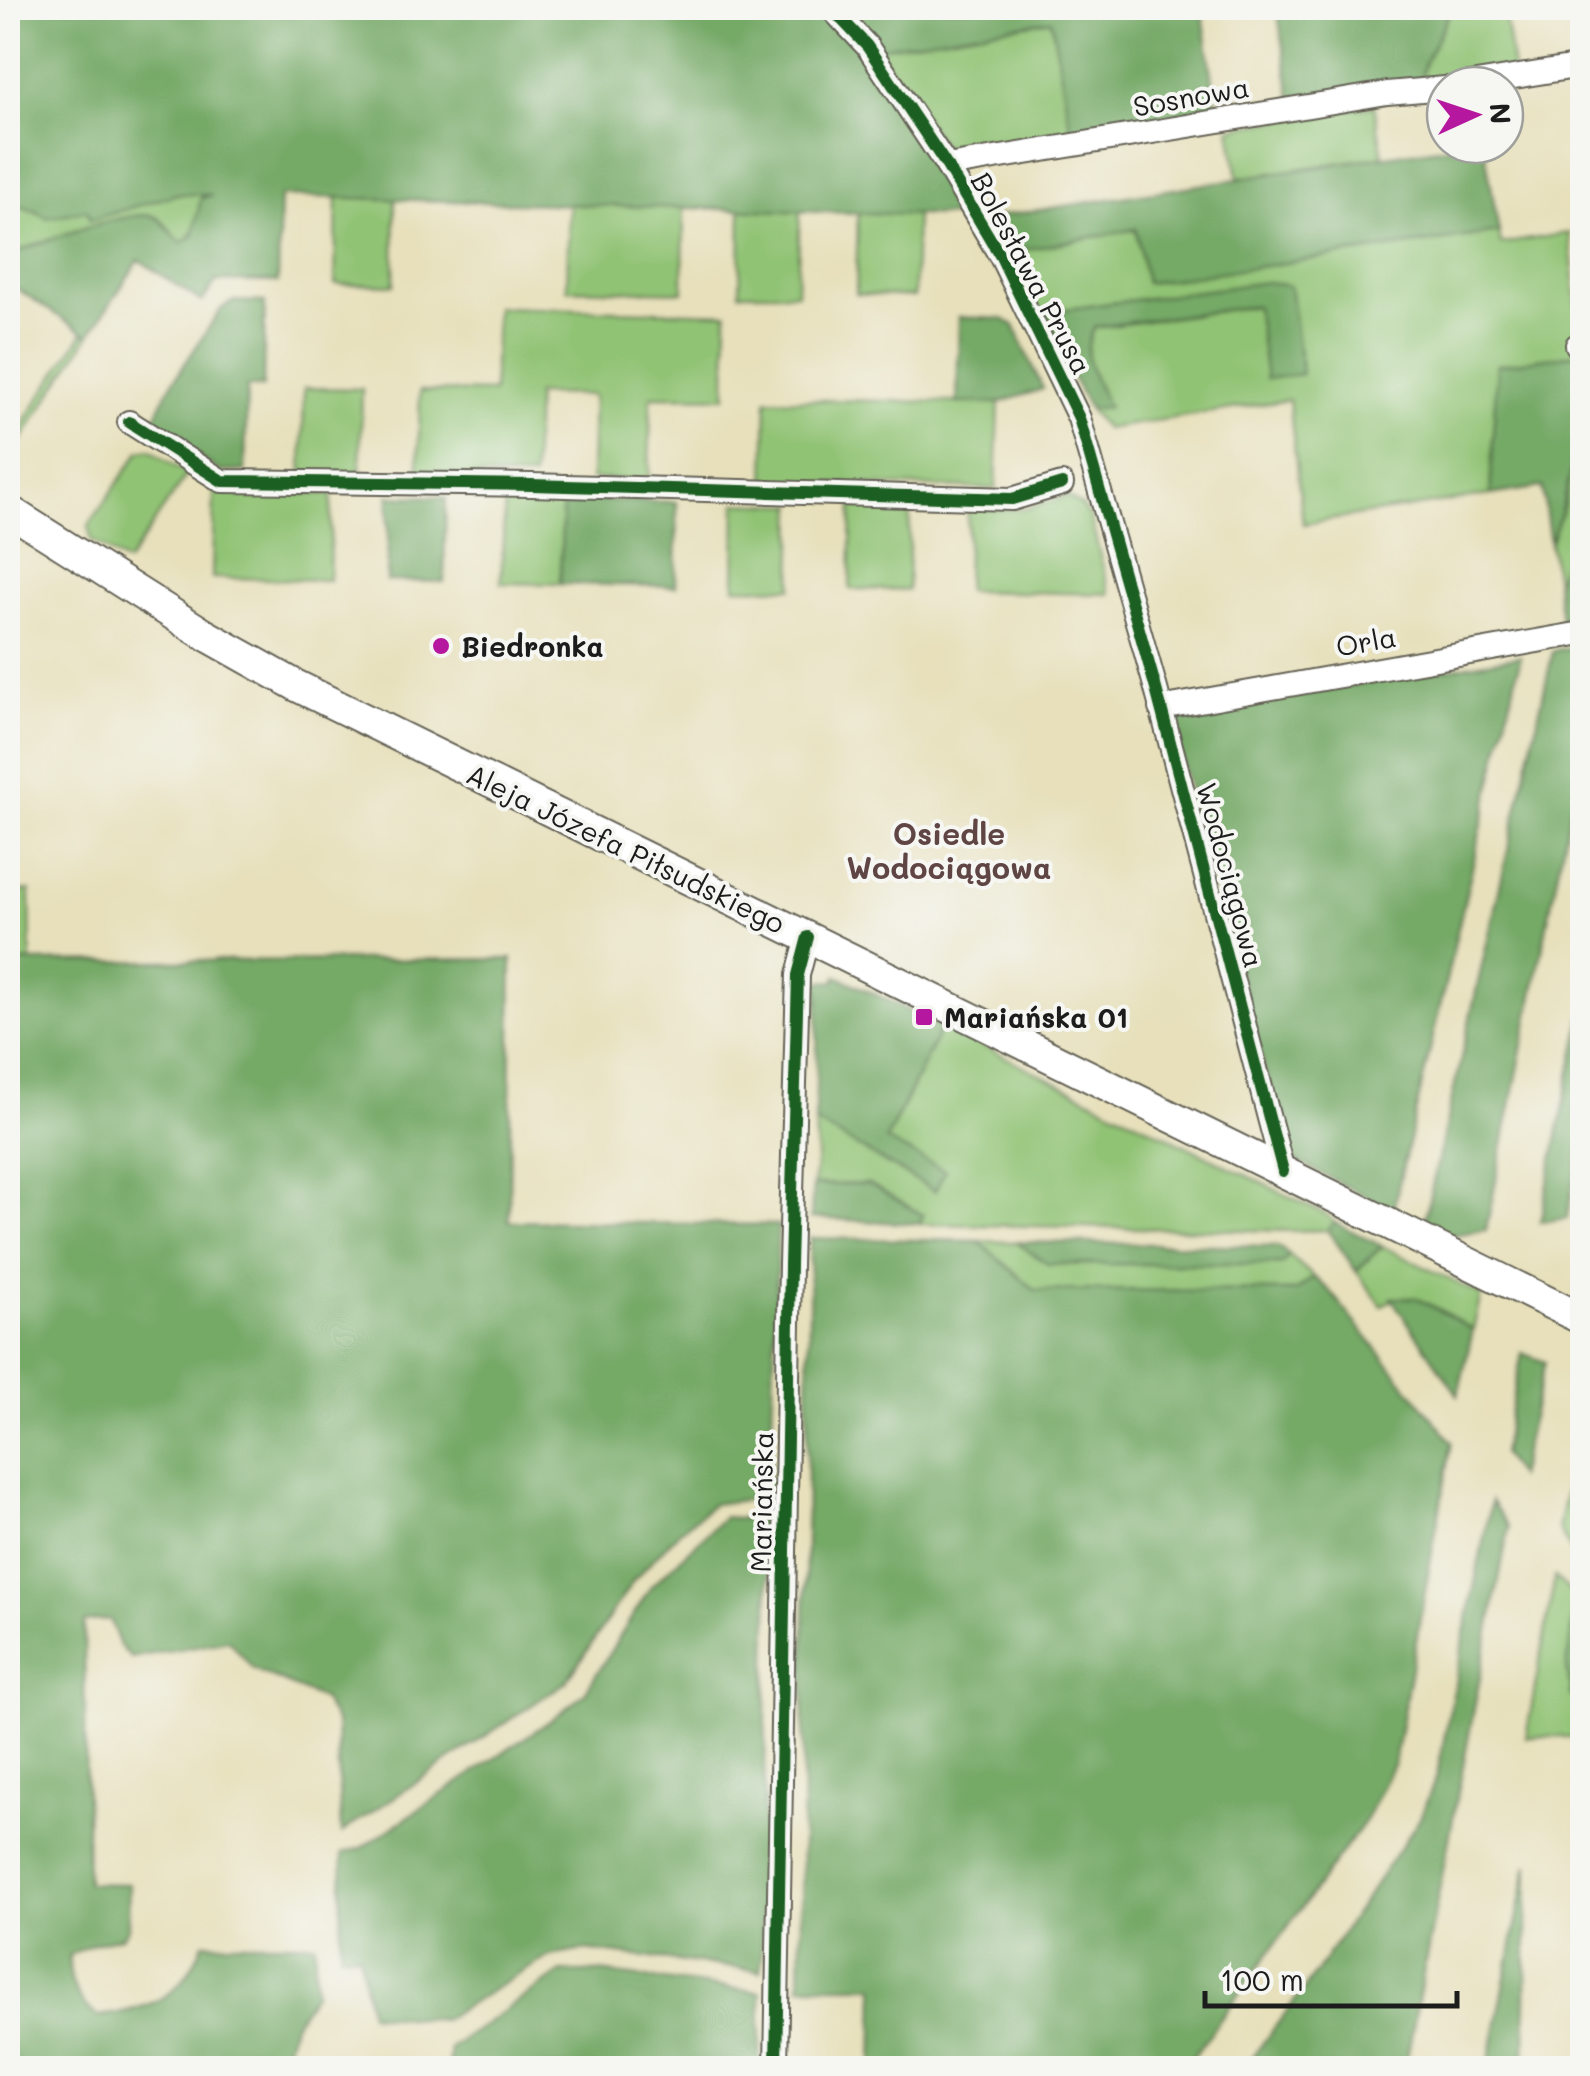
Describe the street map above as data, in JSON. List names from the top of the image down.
{
  "streets": {
    "main road": ["Aleja Józefa Piłsudskiego"],
    "street": [
      "Sosnowa",
      "Bolesława Prusa",
      "Orla",
      "Wodociągowa",
      "Mariańska"
    ]
  },
  "crossings": [
    ["Sosnowa", "Bolesława Prusa"],
    ["Bolesława Prusa", "Wodociągowa"],
    ["Orla", "Wodociągowa"],
    ["Aleja Józefa Piłsudskiego", "Wodociągowa"],
    ["Aleja Józefa Piłsudskiego", "Mariańska"]
  ],
  "districts": ["Osiedle Wodociągowa"],
  "places": {
    "other": ["Biedronka"],
    "transit": ["Mariańska 01"]
  },
  "scale_bar": "100 m",
  "north": "right"
}
